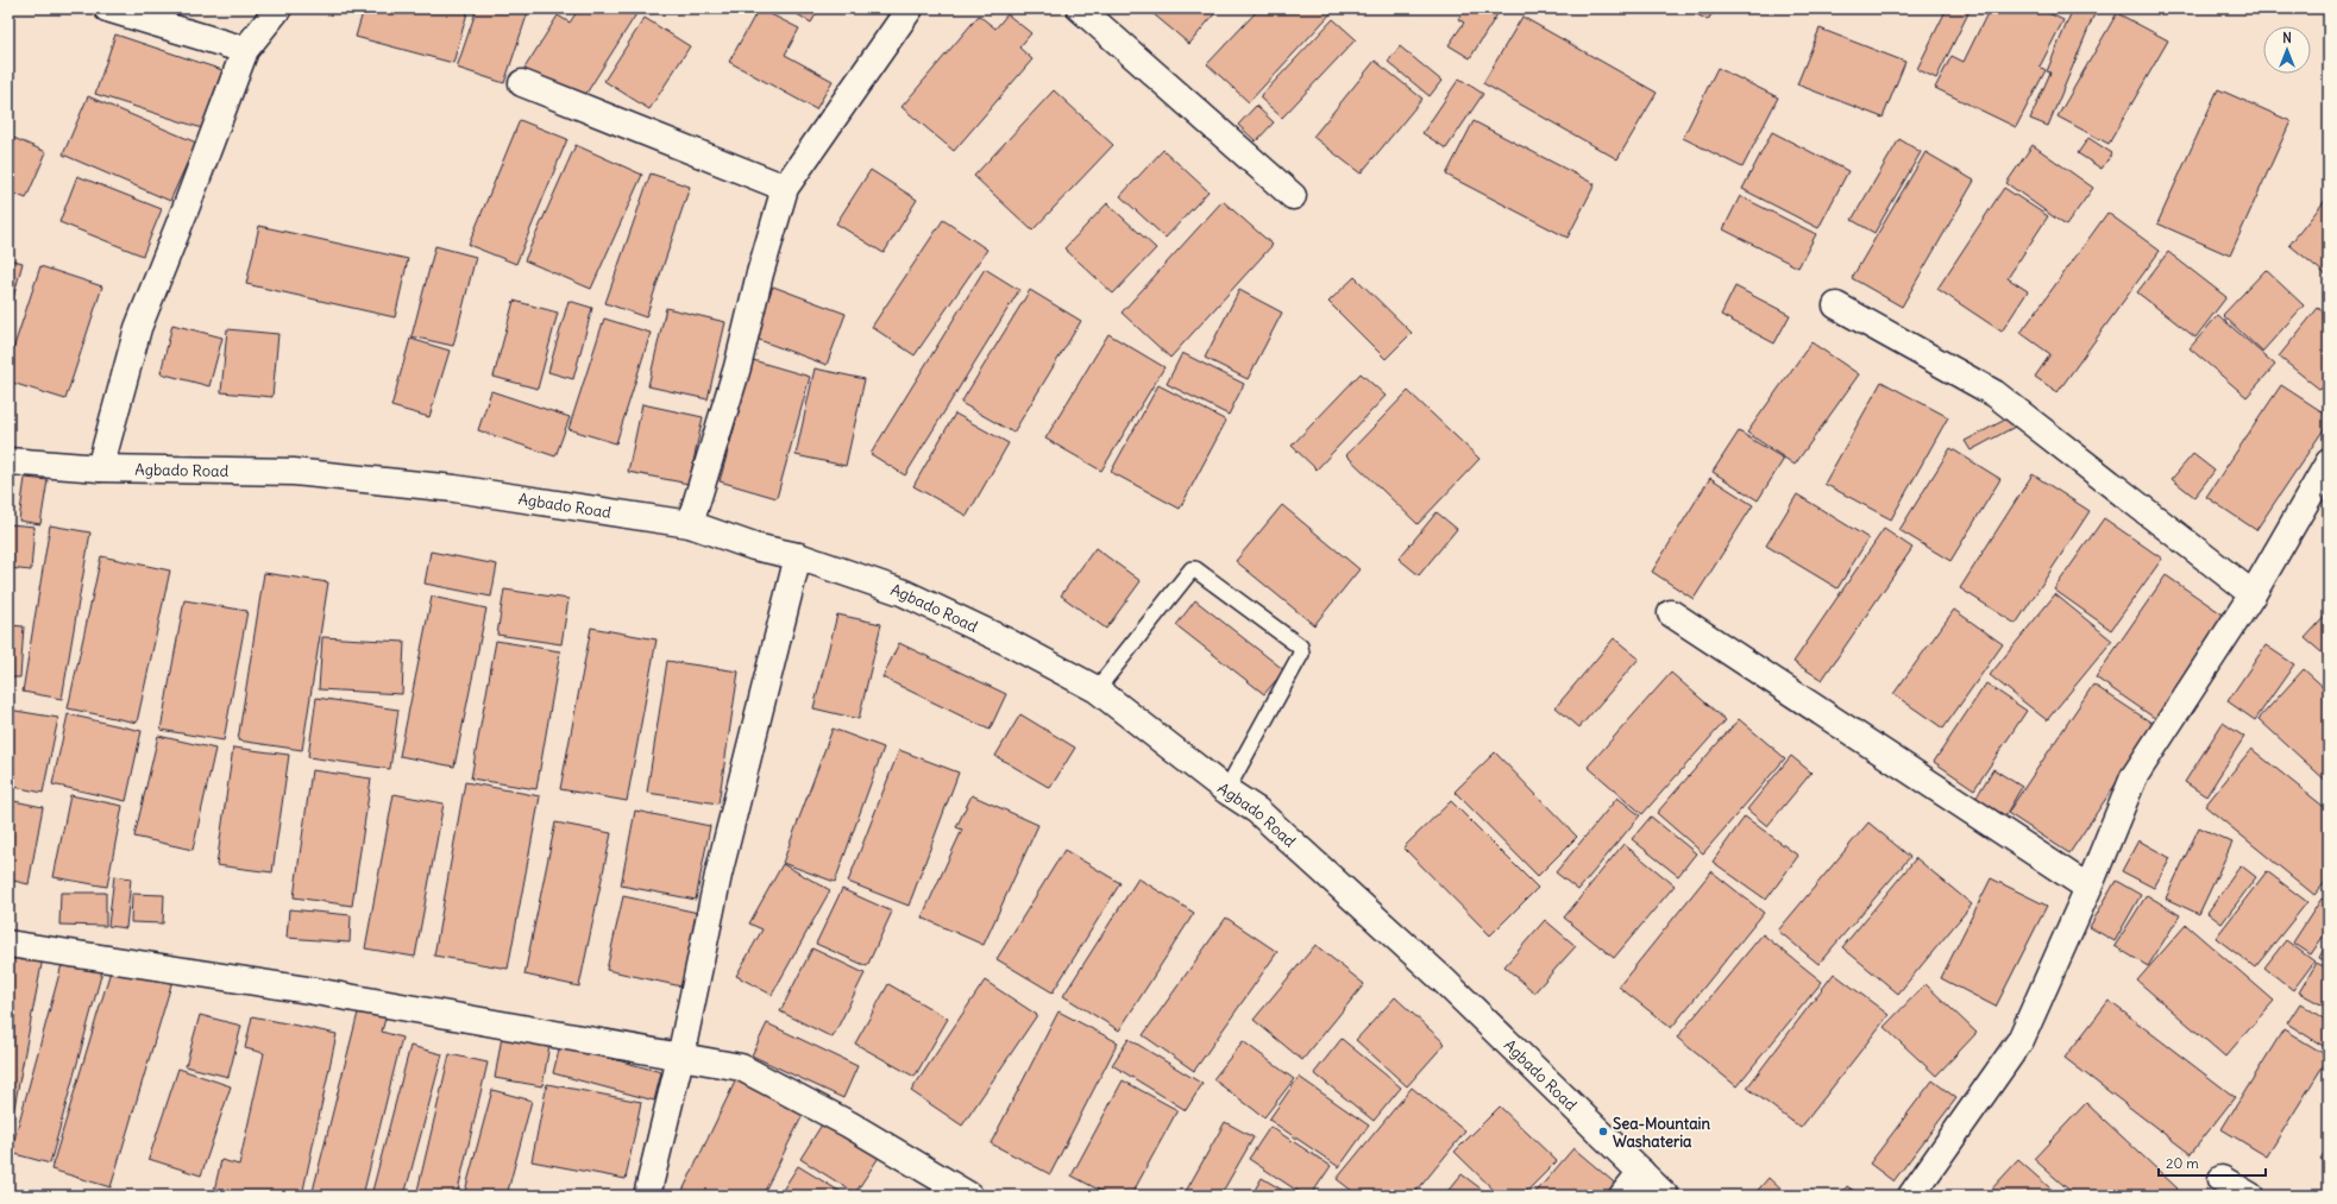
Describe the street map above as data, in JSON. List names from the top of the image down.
{
  "streets": {
    "street": ["Agbado Road"]
  },
  "places": ["Sea-Mountain Washateria"],
  "scale_bar": "20 m",
  "north": "top"
}
